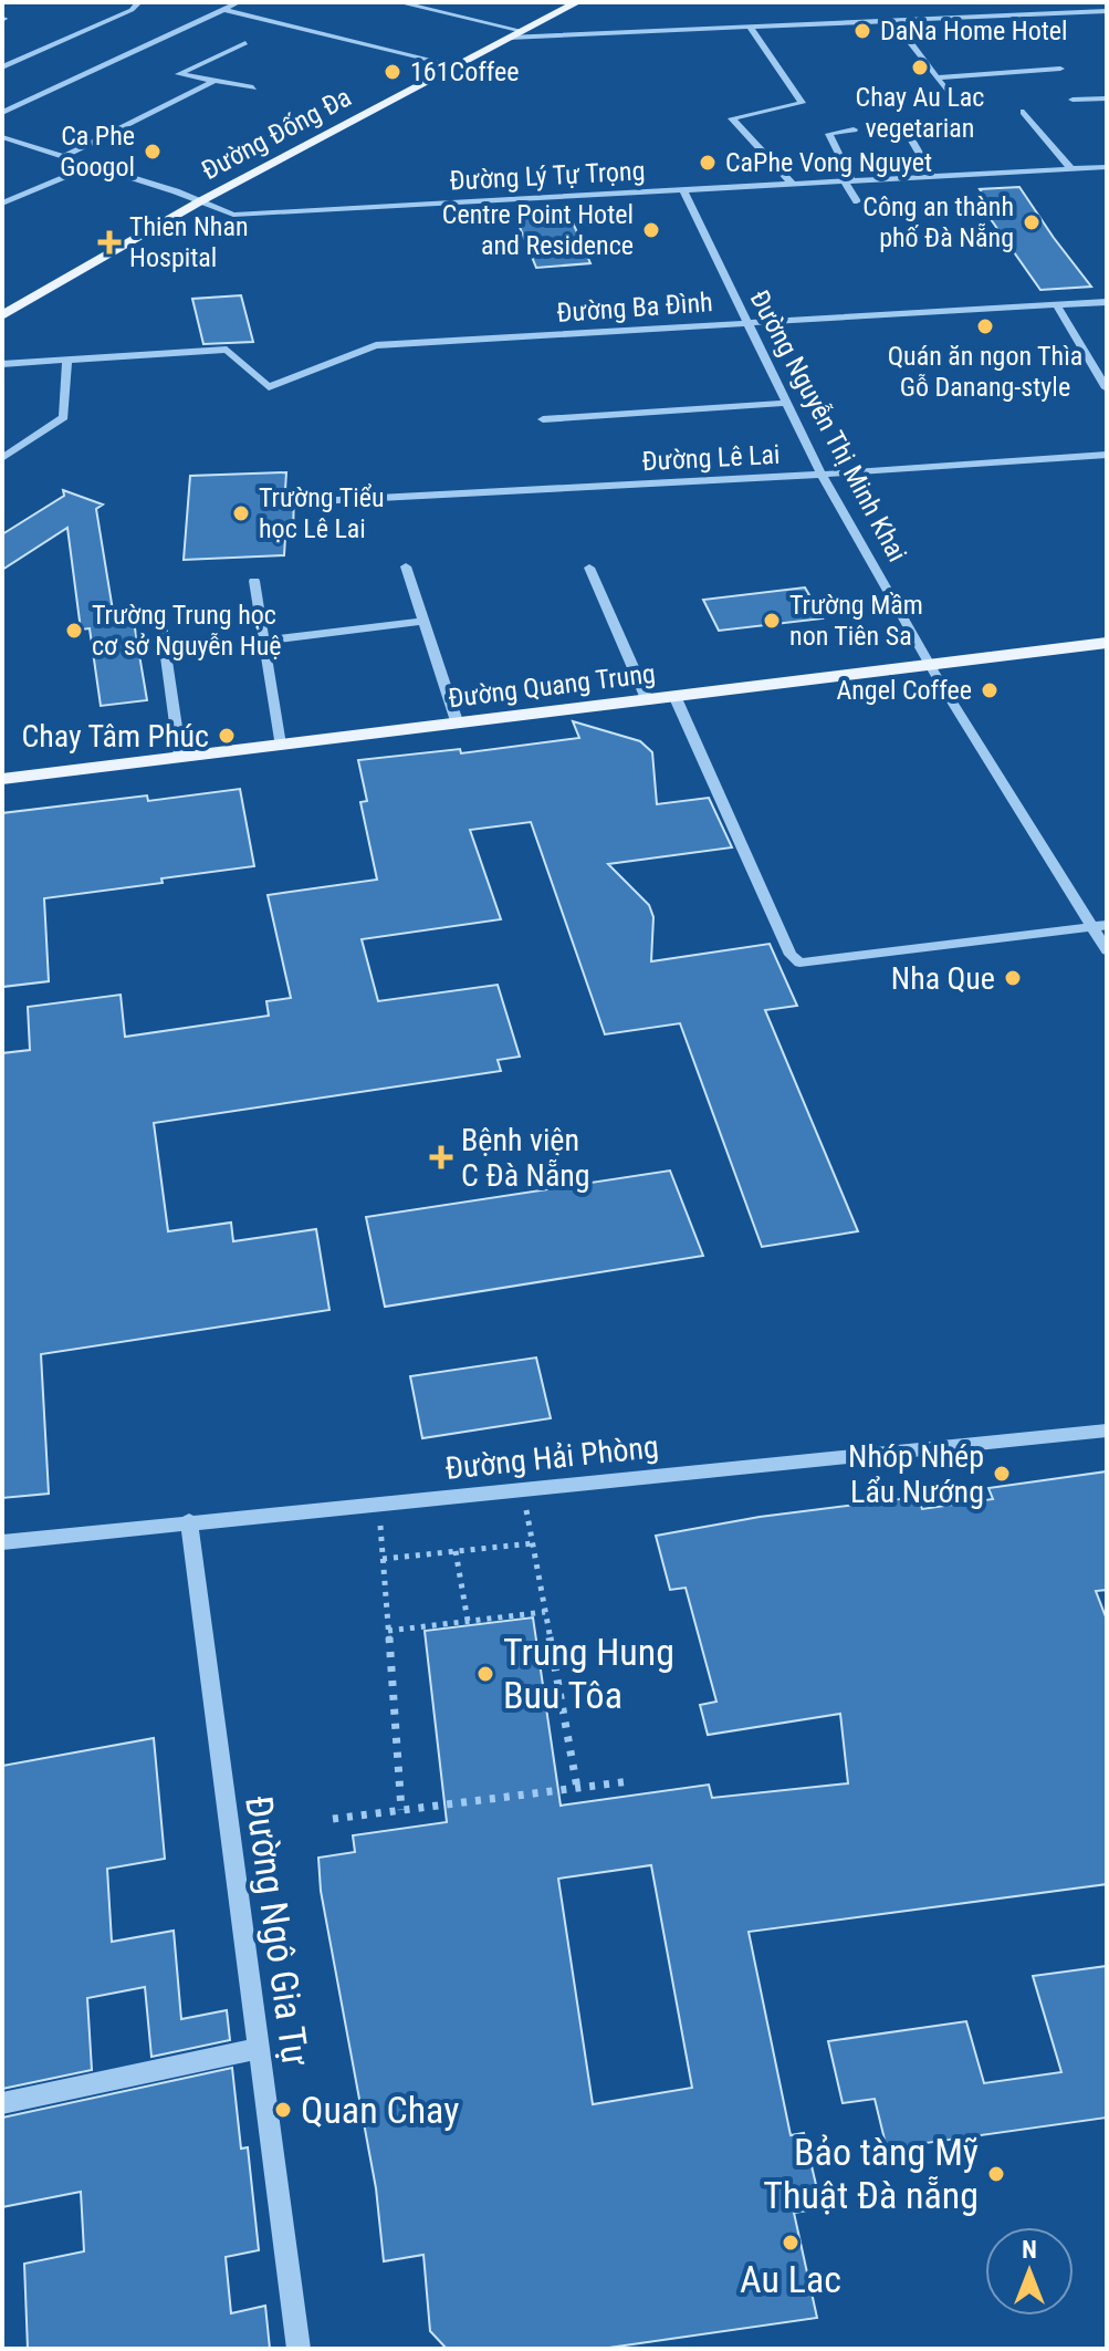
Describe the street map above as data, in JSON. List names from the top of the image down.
{
  "streets": {
    "main road": ["Đường Đống Đa", "Đường Quang Trung"],
    "street": [
      "Đường Lý Tự Trọng",
      "Đường Ba Đình",
      "Đường Nguyễn Thị Minh Khai",
      "Đường Lê Lai",
      "Đường Hải Phòng",
      "Đường Ngô Gia Tự"
    ]
  },
  "crossings": [
    ["Đường Đống Đa", "Đường Lý Tự Trọng"],
    ["Đường Lý Tự Trọng", "Đường Nguyễn Thị Minh Khai"],
    ["Đường Ba Đình", "Đường Nguyễn Thị Minh Khai"],
    ["Đường Nguyễn Thị Minh Khai", "Đường Lê Lai"],
    ["Đường Nguyễn Thị Minh Khai", "Đường Quang Trung"],
    ["Đường Hải Phòng", "Đường Ngô Gia Tự"]
  ],
  "places": {
    "other": [
      "DaNa Home Hotel",
      "Chay Au Lac vegetarian",
      "161Coffee",
      "Ca Phe Googol",
      "CaPhe Vong Nguyet",
      "Công an thành phố Đà Nẵng",
      "Centre Point Hotel and Residence",
      "Quán ăn ngon Thìa Gỗ Danang-style",
      "Trường Tiểu học Lê Lai",
      "Trường Mầm non Tiên Sa",
      "Trường Trung học cơ sở Nguyễn Huệ",
      "Angel Coffee",
      "Chay Tâm Phúc",
      "Nha Que",
      "Nhóp Nhép Lẩu Nướng",
      "Trung Hung Buu Tôa",
      "Quan Chay",
      "Bảo tàng Mỹ Thuật Đà nẵng",
      "Au Lac"
    ],
    "health": ["Thien Nhan Hospital", "Bệnh viện C Đà Nẵng"]
  },
  "north": "top"
}
